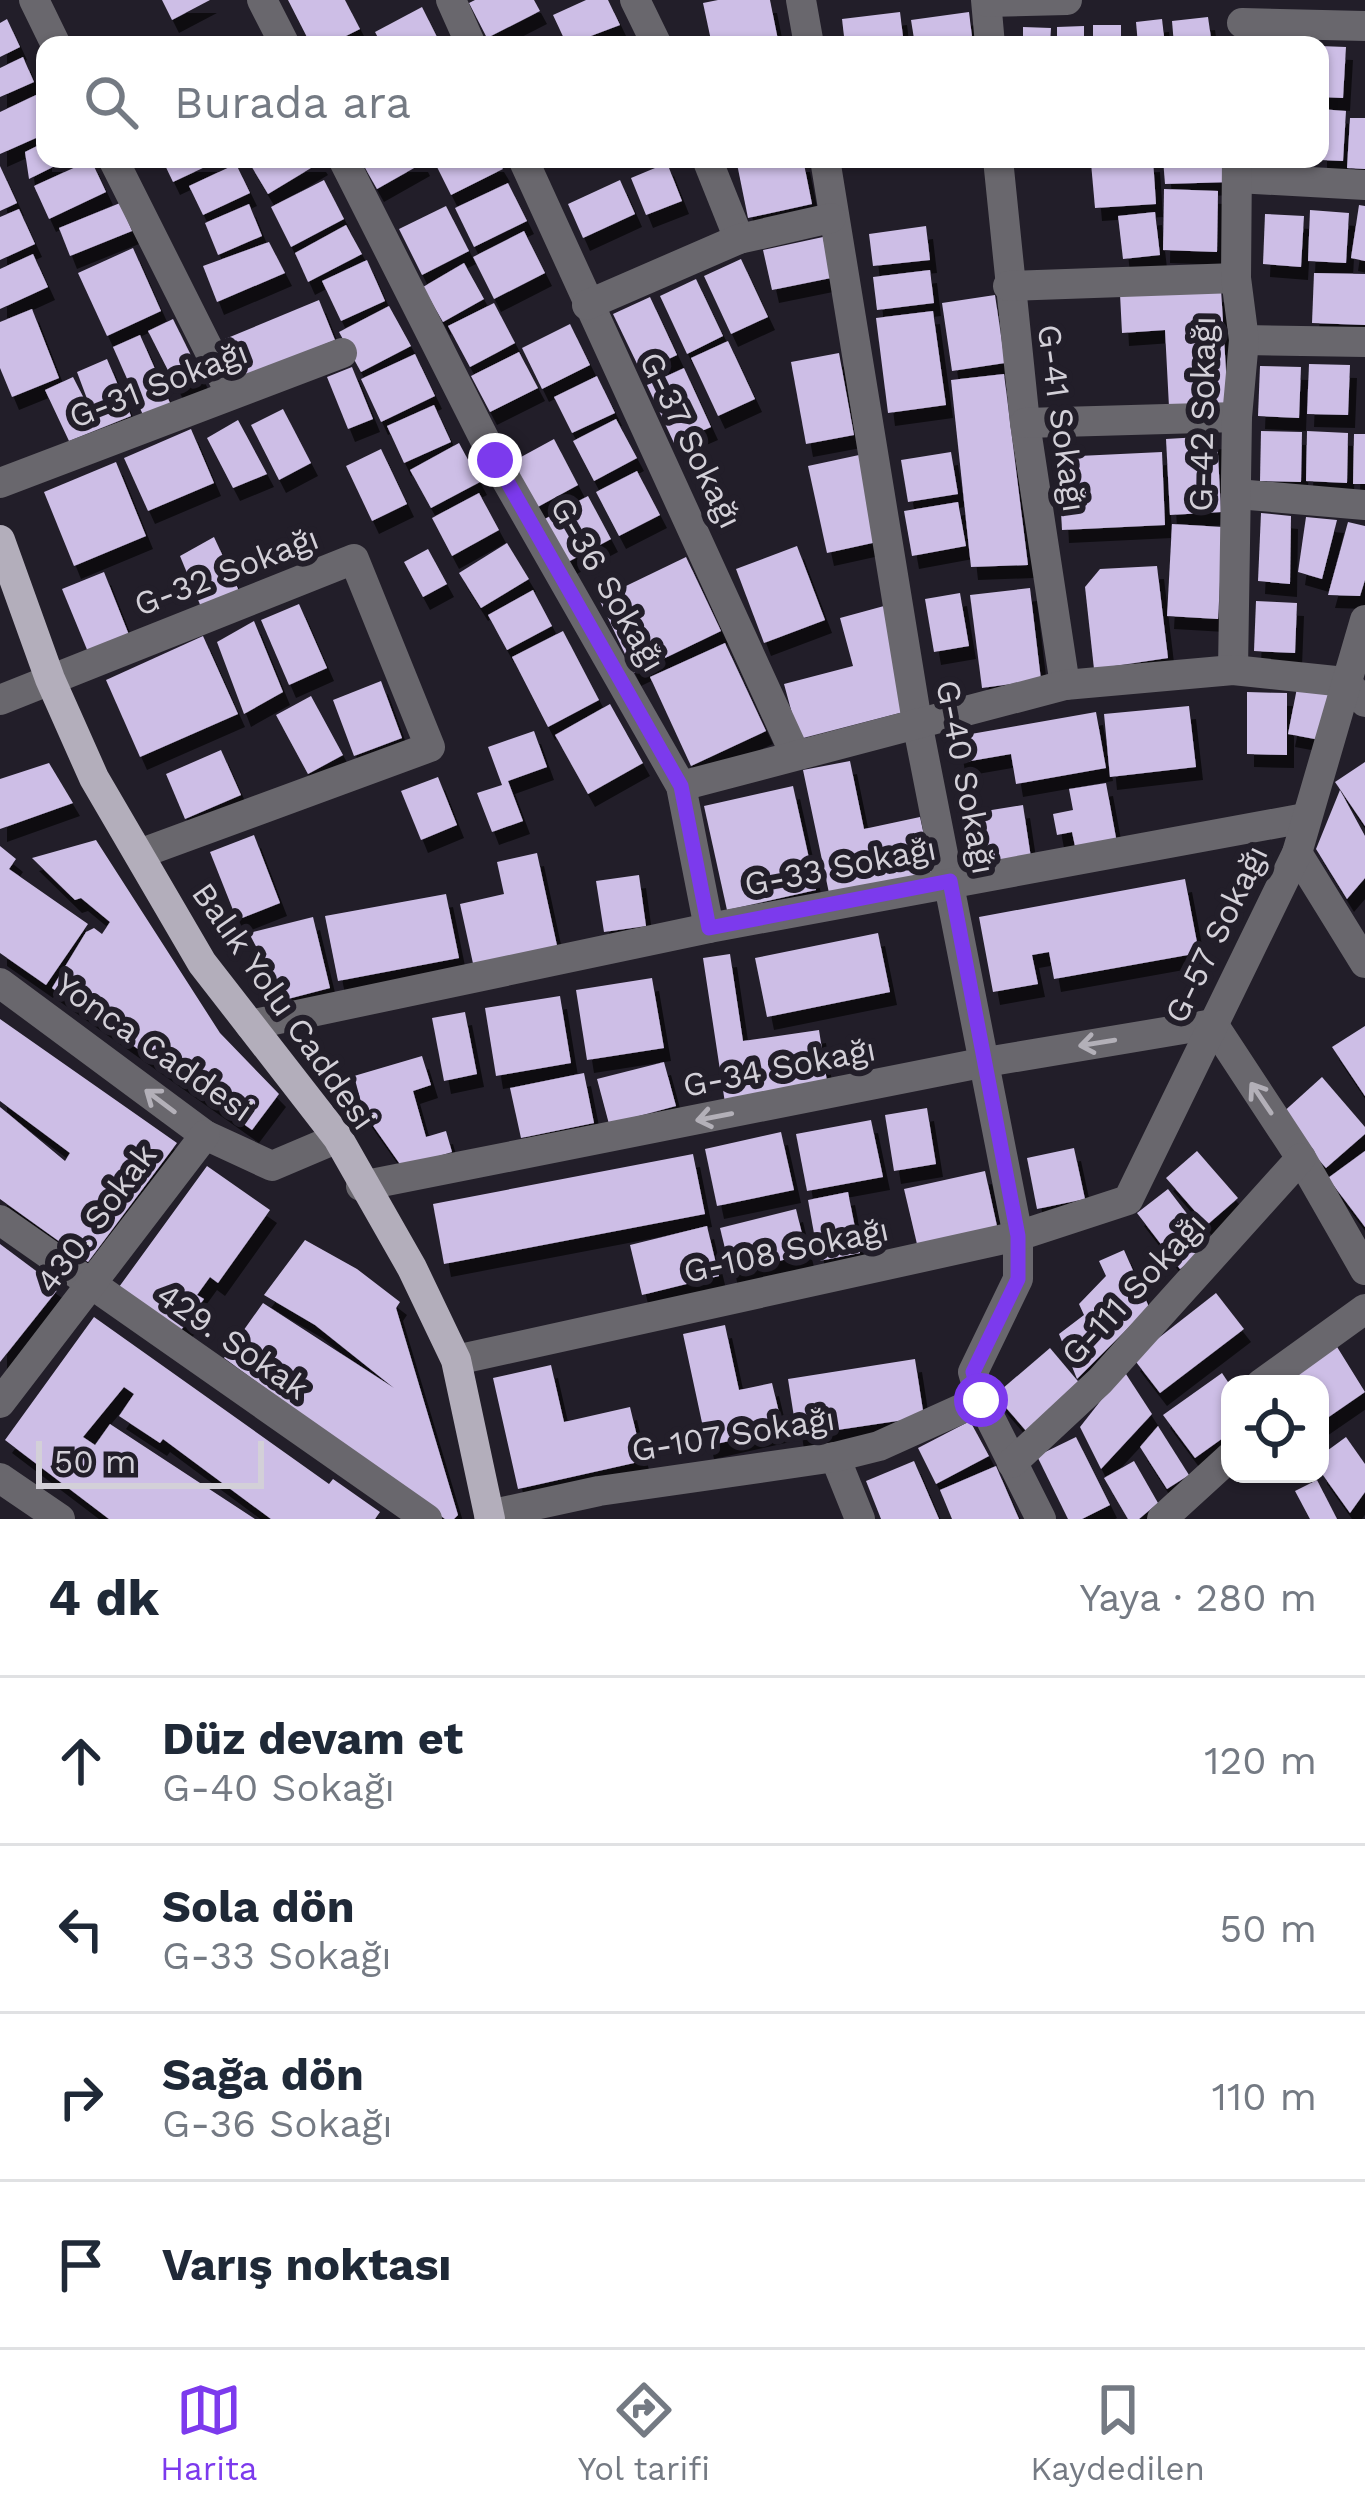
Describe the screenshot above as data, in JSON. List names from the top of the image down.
{
  "streets": {
    "main road": ["Balık Yolu Caddesi"],
    "street": [
      "G-31 Sokağı",
      "G-42 Sokağı",
      "G-41 Sokağı",
      "G-37 Sokağı",
      "G-32 Sokağı",
      "G-36 Sokağı",
      "G-40 Sokağı",
      "G-33 Sokağı",
      "G-57 Sokağı",
      "Yonca Caddesi",
      "G-34 Sokağı",
      "430. Sokak",
      "G-108 Sokağı",
      "G-111 Sokağı",
      "429. Sokak",
      "G-107 Sokağı"
    ]
  },
  "crossings": [
    ["G-32 Sokağı", "Balık Yolu Caddesi"],
    ["G-36 Sokağı", "G-33 Sokağı"],
    ["G-40 Sokağı", "G-33 Sokağı"],
    ["G-40 Sokağı", "G-34 Sokağı"],
    ["G-40 Sokağı", "G-108 Sokağı"],
    ["G-40 Sokağı", "G-107 Sokağı"],
    ["G-33 Sokağı", "G-57 Sokağı"],
    ["G-33 Sokağı", "Balık Yolu Caddesi"],
    ["G-57 Sokağı", "G-34 Sokağı"],
    ["G-57 Sokağı", "G-108 Sokağı"],
    ["Balık Yolu Caddesi", "Yonca Caddesi"],
    ["Balık Yolu Caddesi", "G-34 Sokağı"],
    ["Balık Yolu Caddesi", "G-108 Sokağı"],
    ["Balık Yolu Caddesi", "G-107 Sokağı"],
    ["Yonca Caddesi", "430. Sokak"],
    ["430. Sokak", "429. Sokak"]
  ],
  "one_way": ["Yonca Caddesi", "G-34 Sokağı"],
  "scale_bar": "50 m",
  "page": {
    "search": "Burada ara",
    "scale": "50 m",
    "heading": ["4 dk", "Yaya · 280 m"],
    "list": [
      ["Düz devam et", "G-40 Sokağı", "120 m"],
      ["Sola dön", "G-33 Sokağı", "50 m"],
      ["Sağa dön", "G-36 Sokağı", "110 m"],
      "Varış noktası"
    ],
    "nav": ["Harita", "Yol tarifi", "Kaydedilen"]
  }
}
